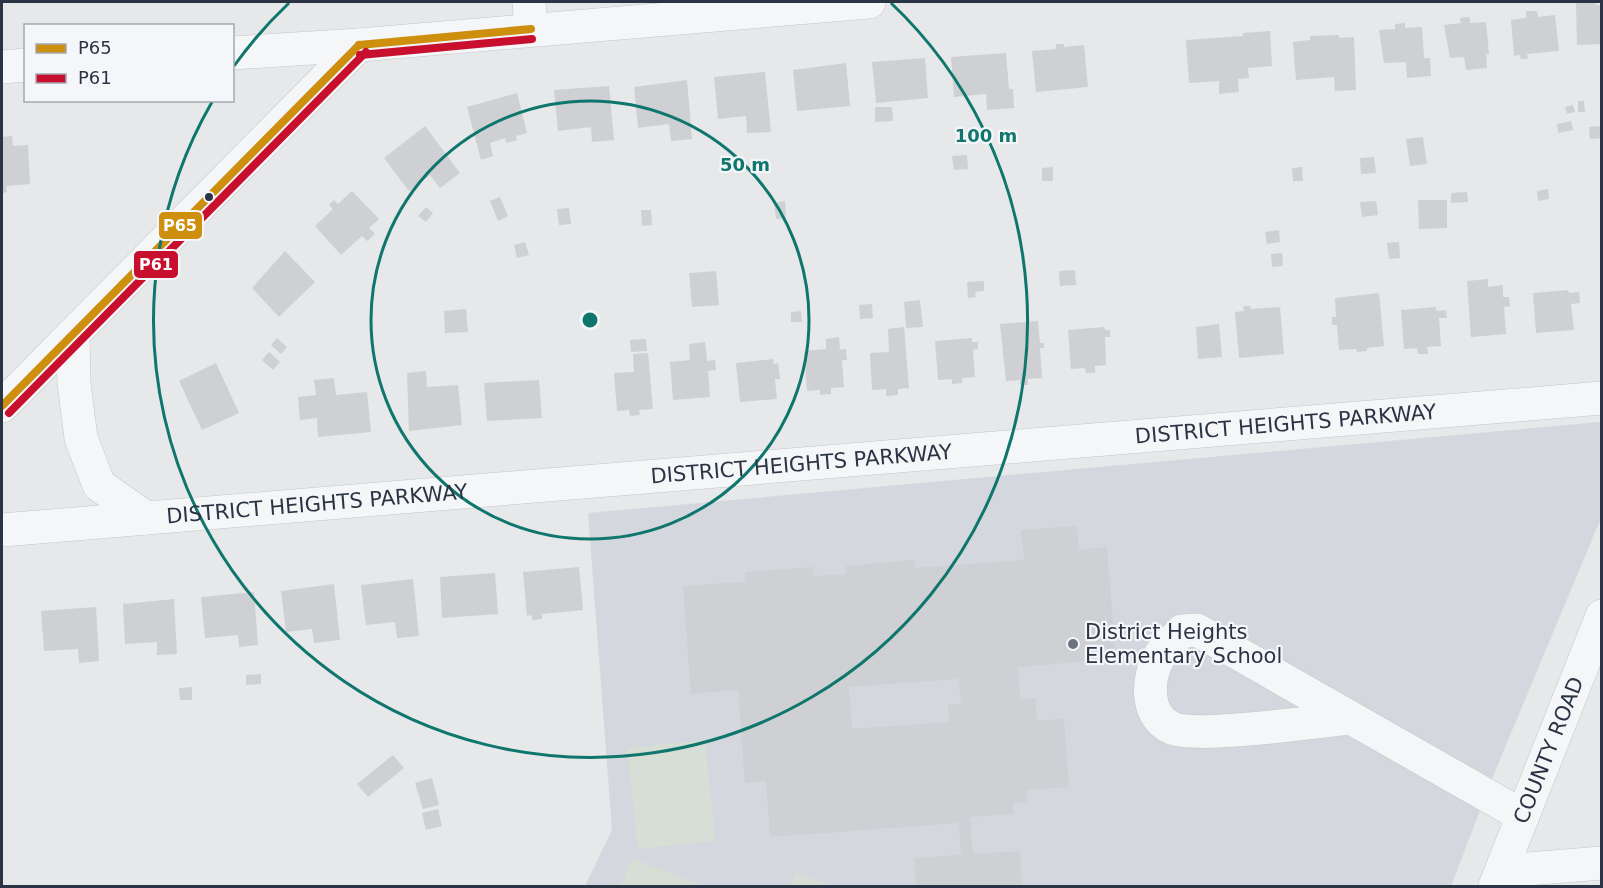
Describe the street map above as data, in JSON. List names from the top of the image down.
{
  "streets": {
    "street": ["DISTRICT HEIGHTS PARKWAY", "COUNTY ROAD"]
  },
  "places": ["District Heights Elementary School"],
  "lines": ["transit line P65", "transit line P61"],
  "legend": ["P65", "P61"],
  "rings": ["100 m", "50 m"]
}
